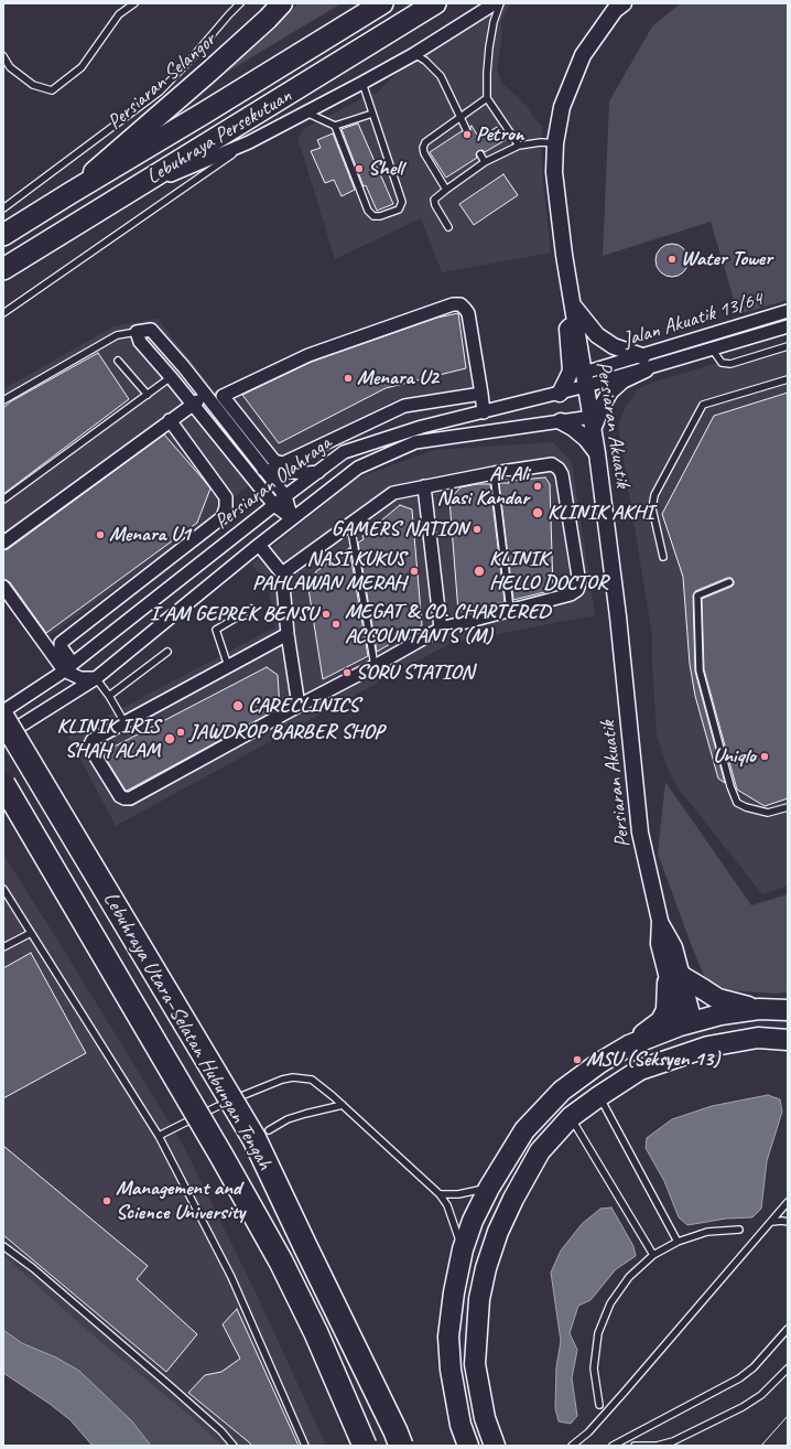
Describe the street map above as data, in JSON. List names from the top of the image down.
{
  "streets": {
    "highway": ["Lebuhraya Persekutuan", "Lebuhraya Utara–Selatan Hubungan Tengah"],
    "main road": ["Persiaran Selangor"],
    "street": ["Jalan Akuatik 13/64", "Persiaran Akuatik", "Persiaran Olahraga"]
  },
  "crossings": [
    ["Persiaran Selangor", "Lebuhraya Persekutuan"],
    ["Jalan Akuatik 13/64", "Persiaran Akuatik"],
    ["Jalan Akuatik 13/64", "Persiaran Olahraga"],
    ["Persiaran Akuatik", "Persiaran Olahraga"]
  ],
  "places": [
    "Petron",
    "Shell",
    "Water Tower",
    "Menara U2",
    "Al-Ali Nasi Kandar",
    "KLINIK AKHI",
    "GAMERS NATION",
    "Menara U1",
    "NASI KUKUS PAHLAWAN MERAH",
    "KLINIK HELLO DOCTOR",
    "I AM GEPREK BENSU",
    "MEGAT & CO. CHARTERED ACCOUNTANTS (M)",
    "SORU STATION",
    "CARECLINICS",
    "JAWDROP BARBER SHOP",
    "KLINIK IRIS SHAH ALAM",
    "Uniqlo",
    "MSU (Seksyen 13)",
    "Management and Science University"
  ]
}
